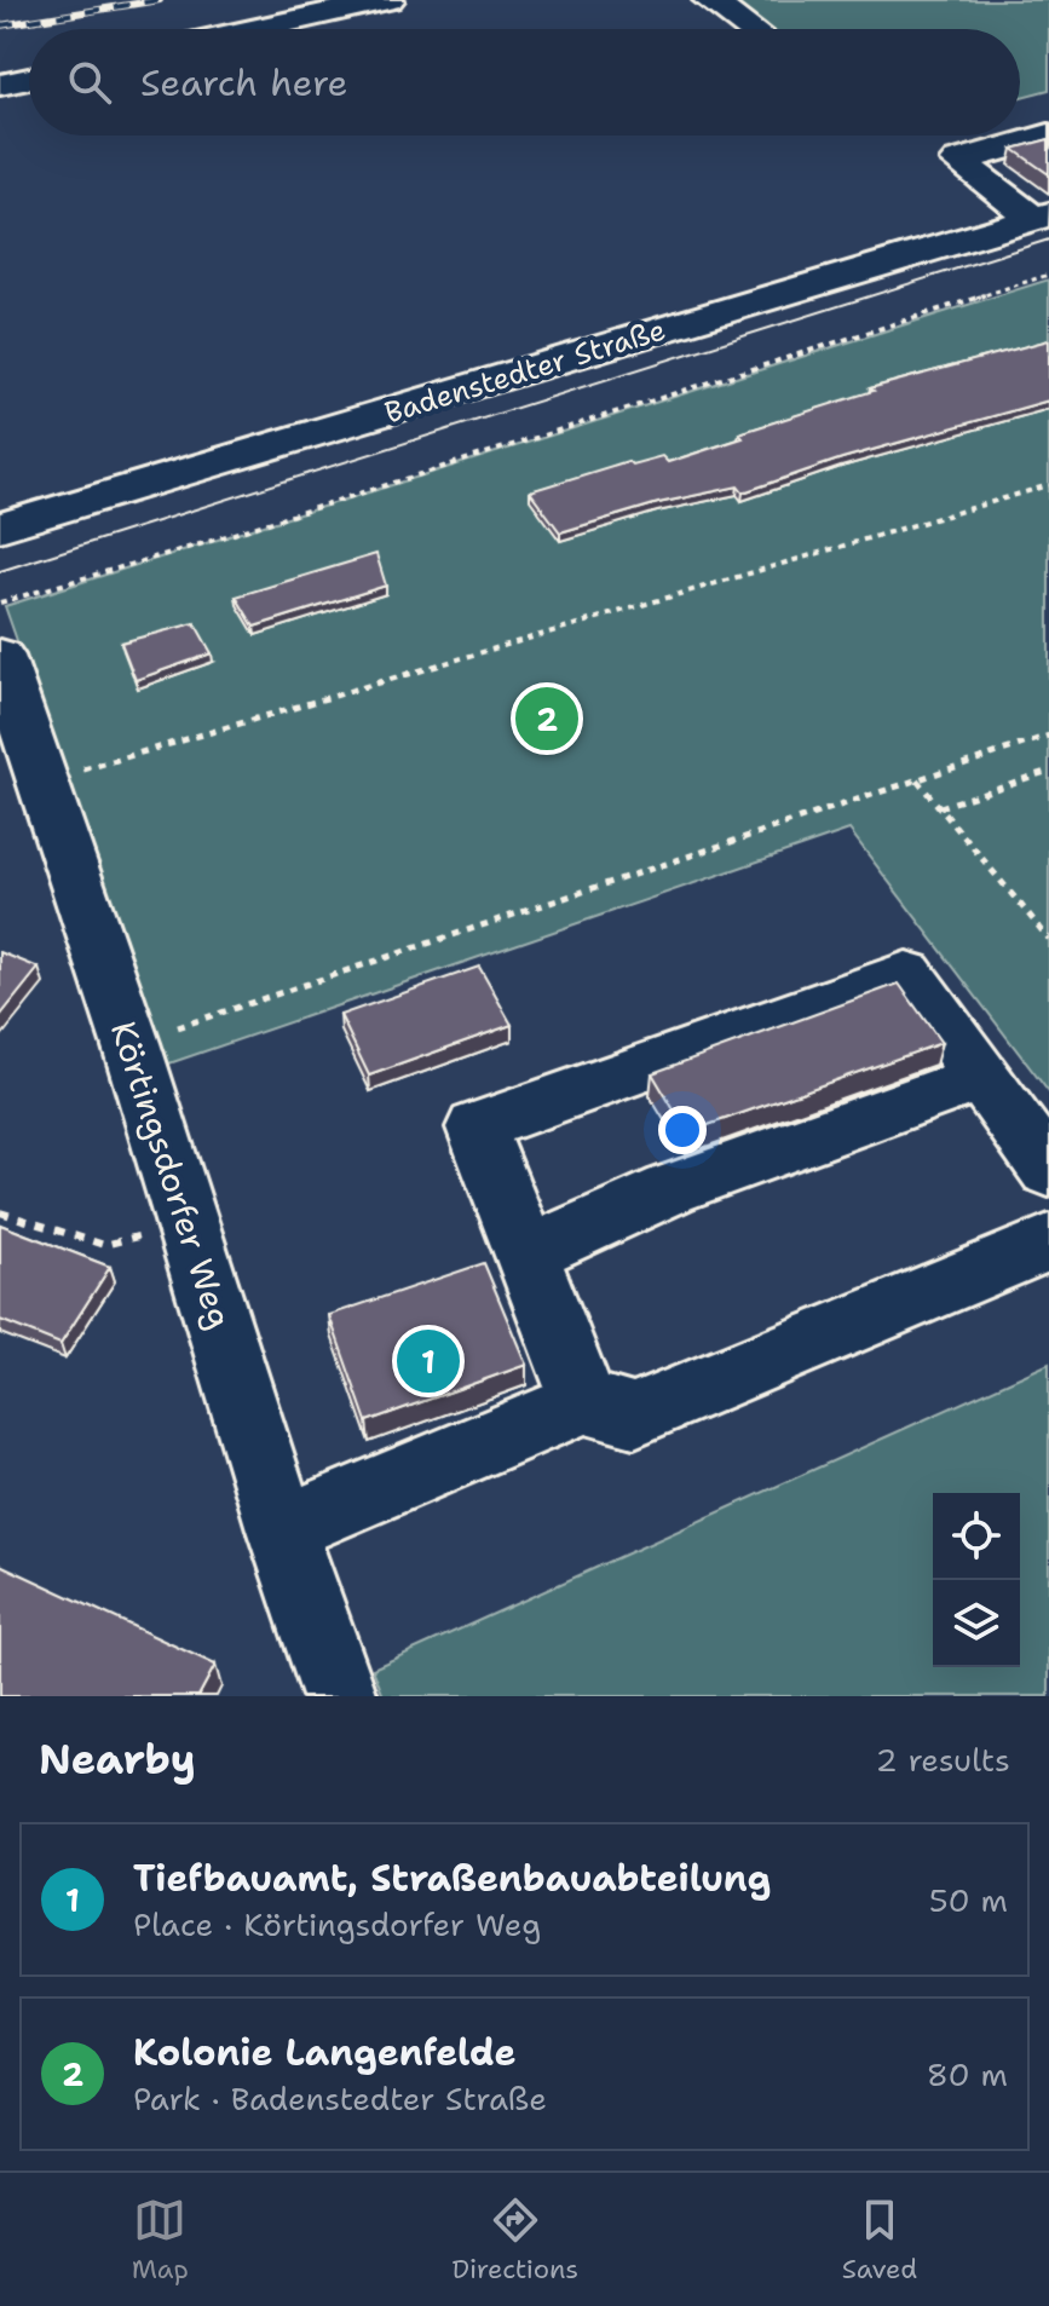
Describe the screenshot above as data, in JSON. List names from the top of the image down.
{
  "streets": {
    "street": ["Badenstedter Straße", "Körtingsdorfer Weg"]
  },
  "page": {
    "search": "Search here",
    "pins": ["2", "1"],
    "heading": ["Nearby", "2 results"],
    "list": [
      {
        "mark": "1",
        "name": "Tiefbauamt, Straßenbauabteilung",
        "note": "Place · Körtingsdorfer Weg",
        "value": "50 m"
      },
      {
        "mark": "2",
        "name": "Kolonie Langenfelde",
        "note": "Park · Badenstedter Straße",
        "value": "80 m"
      }
    ],
    "nav": ["Map", "Directions", "Saved"]
  }
}
